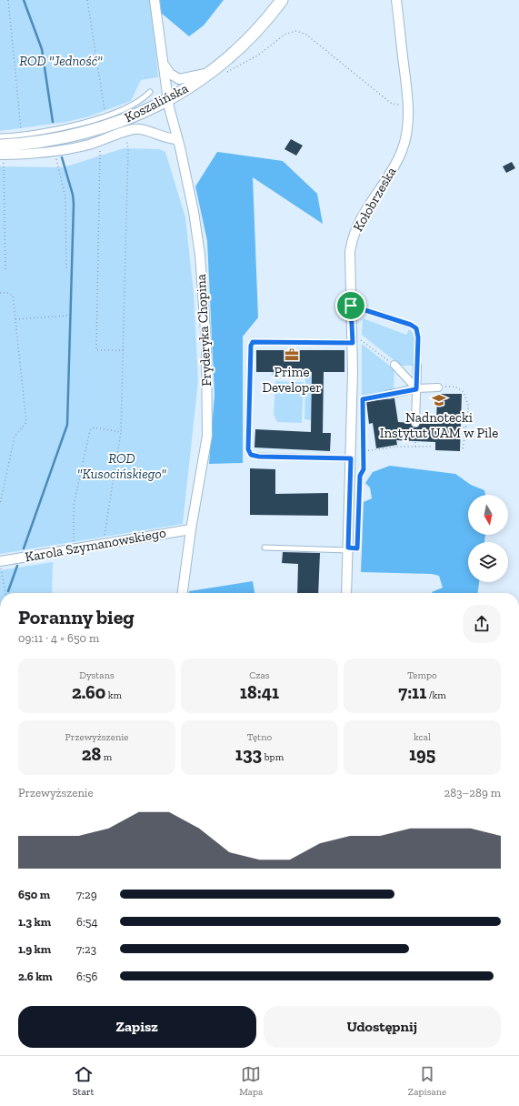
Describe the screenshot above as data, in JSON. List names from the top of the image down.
{
  "streets": {
    "street": [
      "Koszalińska",
      "Kołobrzeska",
      "Fryderyka Chopina",
      "Karola Szymanowskiego"
    ]
  },
  "crossings": [
    ["Koszalińska", "Fryderyka Chopina"],
    ["Fryderyka Chopina", "Karola Szymanowskiego"]
  ],
  "parks": ["ROD \"Jedność\"", "ROD \"Kusocińskiego\""],
  "places": {
    "office": ["Prime Developer"],
    "school or university": ["Nadnotecki Instytut UAM w Pile"]
  },
  "north": "bottom",
  "page": {
    "heading": ["Poranny bieg", "09:11 · 4 × 650 m"],
    "stats": [
      ["Dystans", "2.60 km"],
      ["Czas", "18:41"],
      ["Tempo", "7:11 /km"],
      ["Przewyższenie", "28 m"],
      ["Tętno", "133 bpm"],
      ["kcal", "195"]
    ],
    "chart": ["Przewyższenie", "283–289 m"],
    "list": [
      {
        "name": "650 m",
        "note": "7:29"
      },
      {
        "name": "1.3 km",
        "note": "6:54"
      },
      {
        "name": "1.9 km",
        "note": "7:23"
      },
      {
        "name": "2.6 km",
        "note": "6:56"
      }
    ],
    "buttons": ["Zapisz", "Udostępnij"],
    "tabs": ["Start", "Mapa", "Zapisane"]
  }
}
